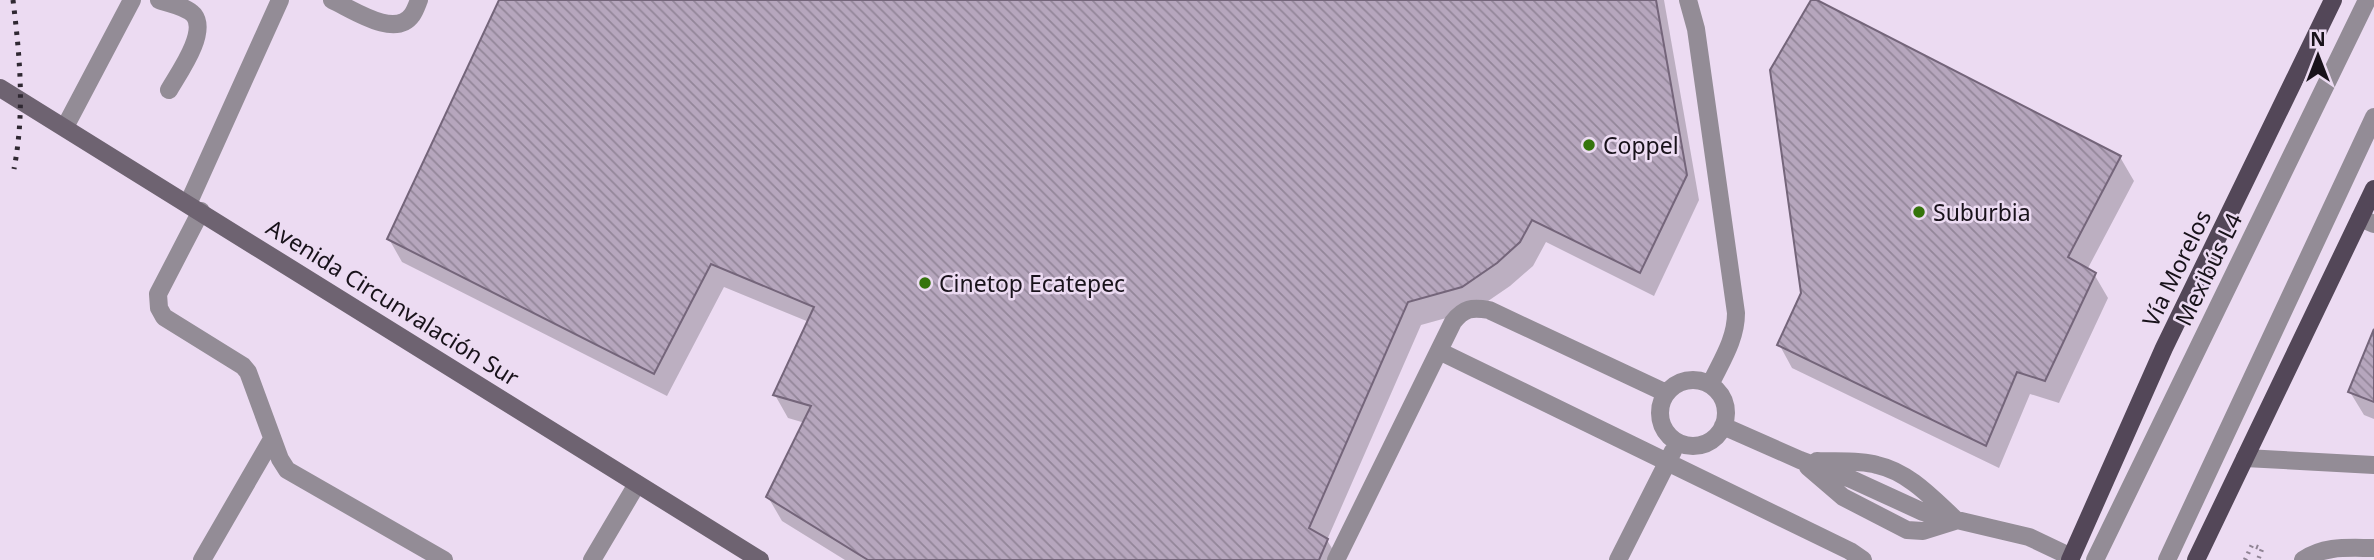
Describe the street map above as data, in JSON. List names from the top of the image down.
{
  "streets": {
    "main road": ["Vía Morelos"],
    "street": ["Avenida Circunvalación Sur"],
    "lane": ["Mexibús L4"]
  },
  "places": ["Coppel", "Suburbia", "Cinetop Ecatepec"],
  "north": "top"
}
